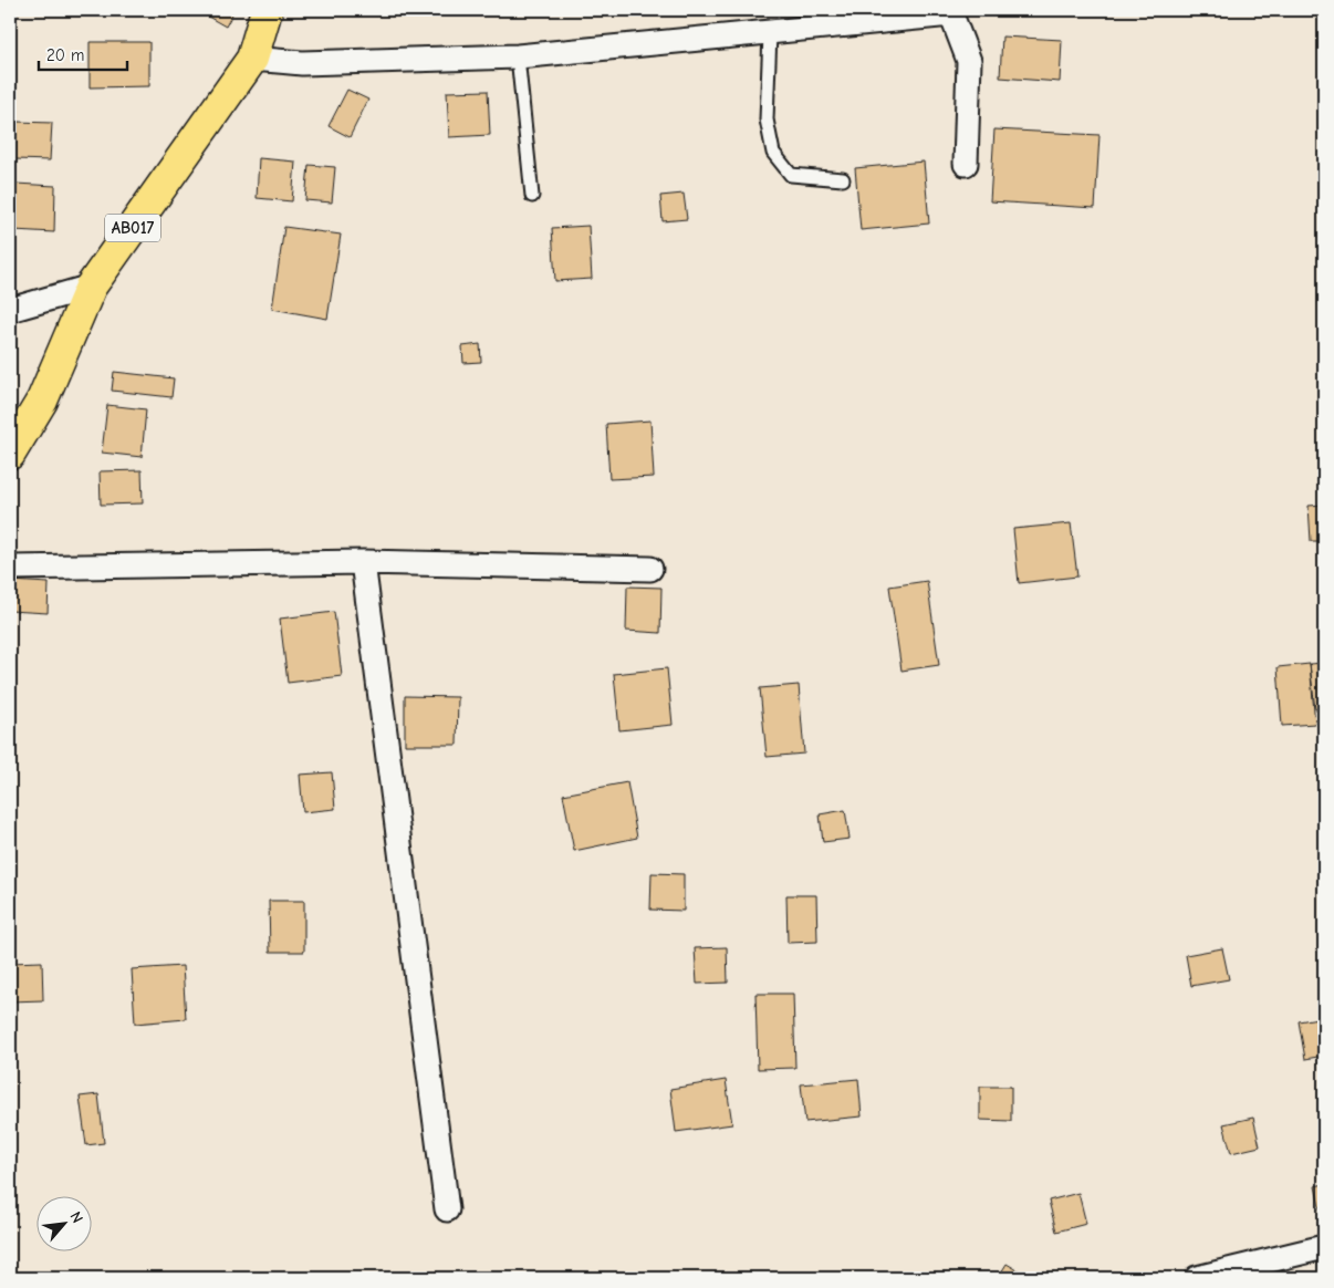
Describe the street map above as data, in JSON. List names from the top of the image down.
{
  "streets": {
    "main road": ["AB017"]
  },
  "scale_bar": "20 m",
  "north": "top right"
}
